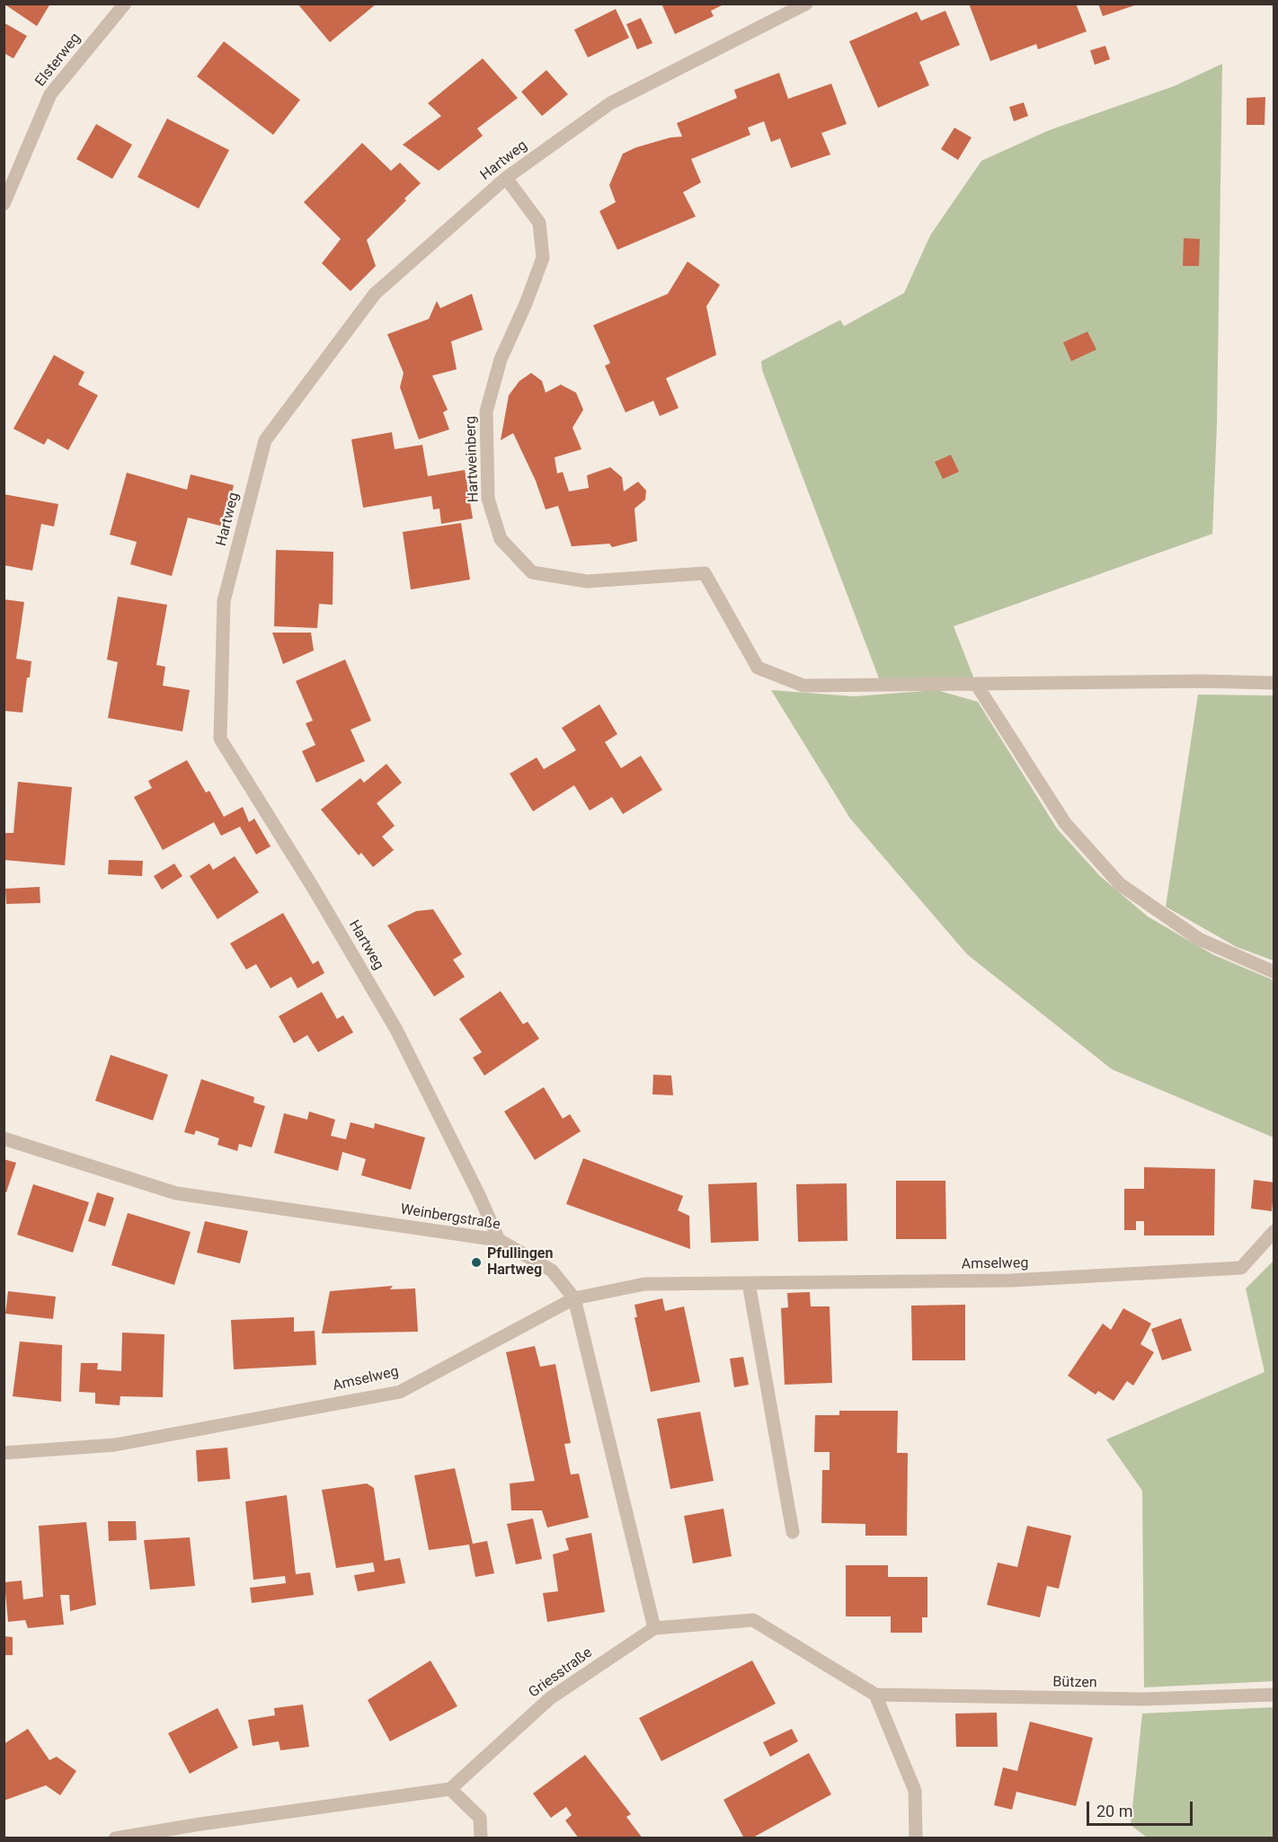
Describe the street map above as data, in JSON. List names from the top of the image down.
{
  "streets": {
    "street": [
      "Elsterweg",
      "Hartweg",
      "Hartweinberg",
      "Weinbergstraße",
      "Amselweg",
      "Griesstraße",
      "Bützen"
    ]
  },
  "crossings": [
    ["Hartweg", "Hartweinberg"],
    ["Hartweg", "Weinbergstraße"],
    ["Weinbergstraße", "Amselweg"],
    ["Weinbergstraße", "Griesstraße"],
    ["Griesstraße", "Bützen"]
  ],
  "places": ["Pfullingen Hartweg"],
  "scale_bar": "20 m"
}
